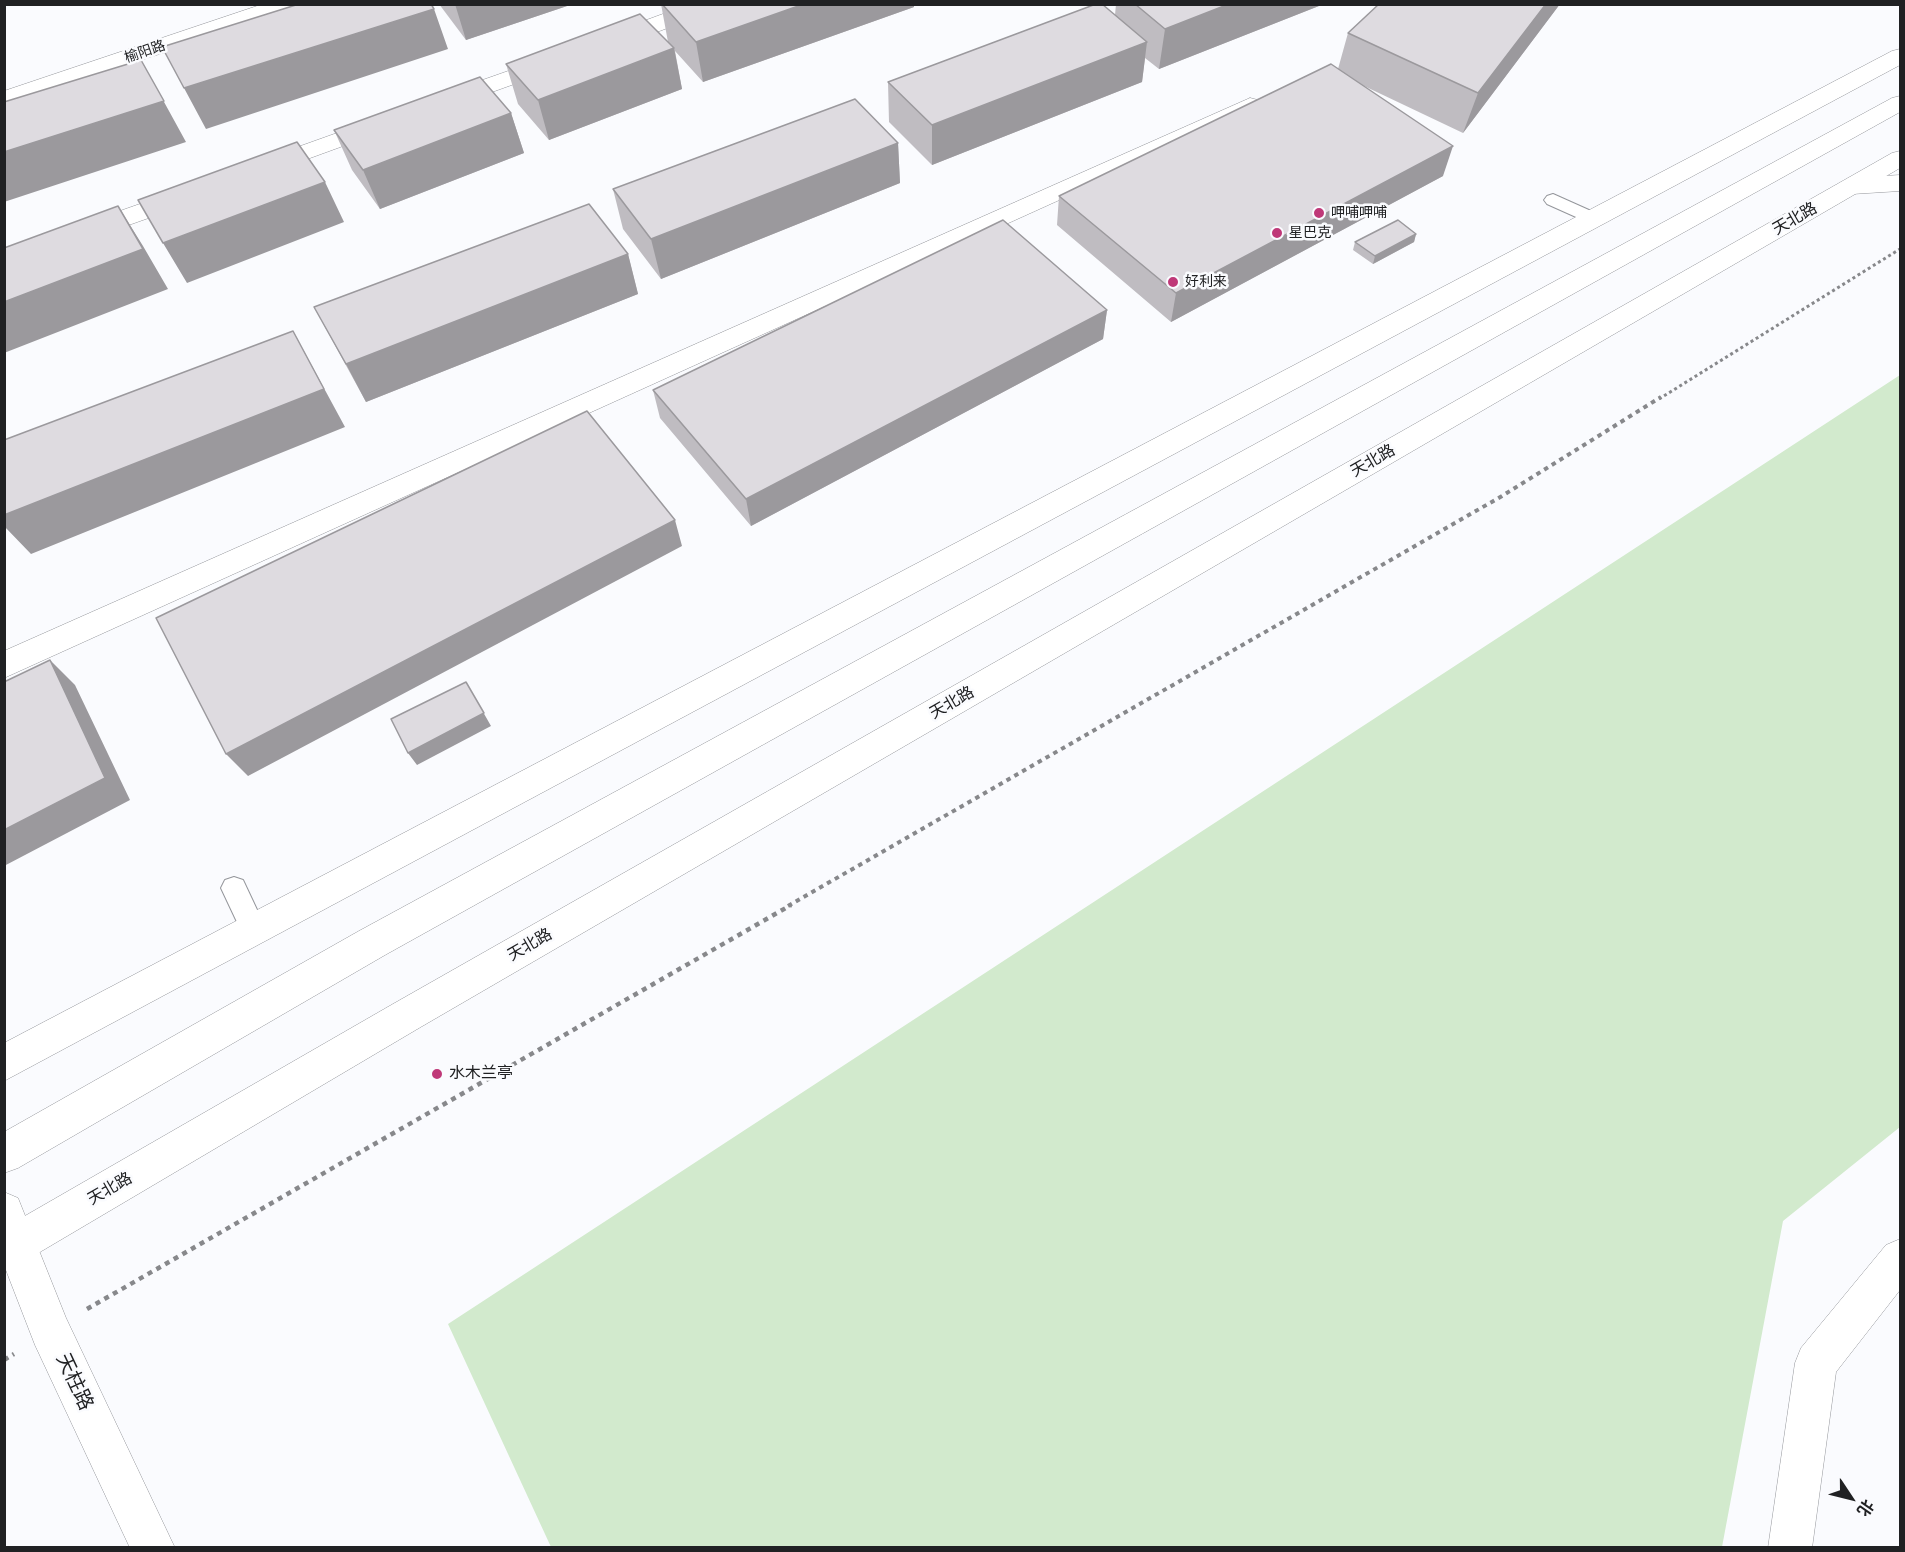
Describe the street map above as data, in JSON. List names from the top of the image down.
{
  "streets": {
    "street": ["榆阳路", "天北路", "天柱路"]
  },
  "crossings": [
    ["天北路", "天柱路"]
  ],
  "places": [
    "呷哺呷哺",
    "星巴克",
    "好利来",
    "水木兰亭"
  ],
  "north": "bottom right"
}
